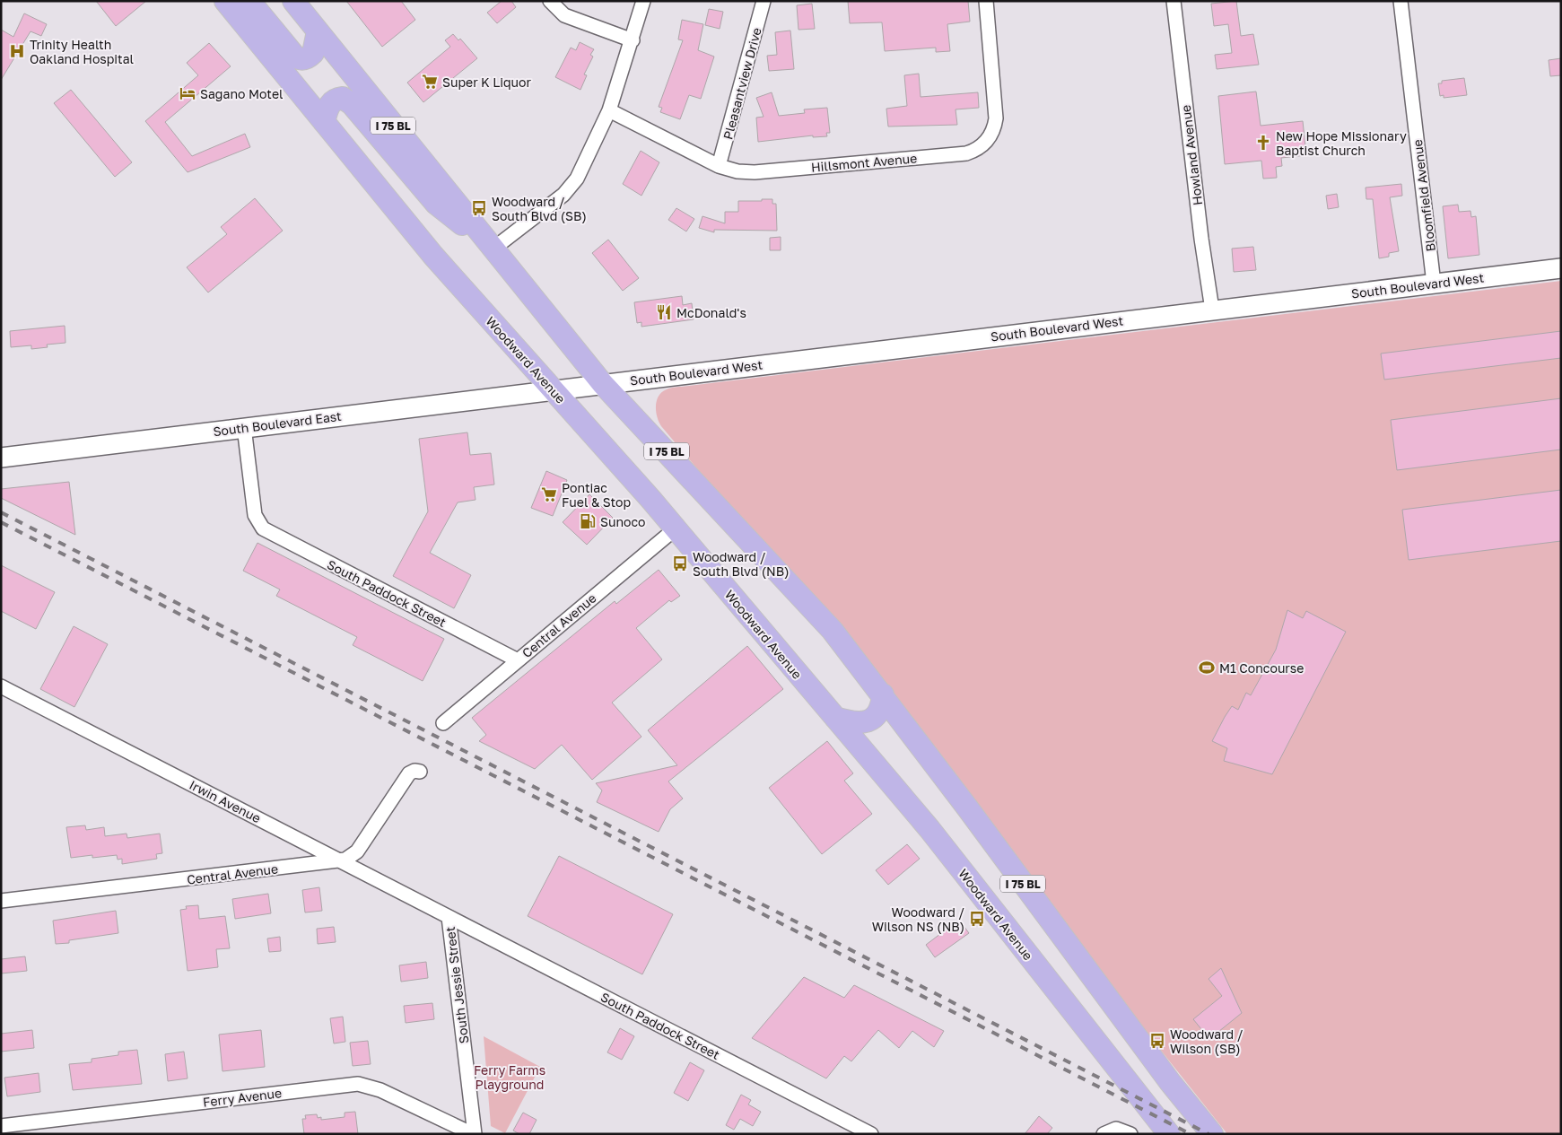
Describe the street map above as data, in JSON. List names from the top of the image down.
{
  "streets": {
    "main road": ["I 75 BL", "Woodward Avenue"],
    "street": [
      "Pleasantview Drive",
      "Howland Avenue",
      "Hillsmont Avenue",
      "Bloomfield Avenue",
      "South Boulevard West",
      "South Boulevard East",
      "South Paddock Street",
      "Central Avenue",
      "Irwin Avenue",
      "South Jessie Street",
      "Ferry Avenue"
    ]
  },
  "crossings": [
    ["Pleasantview Drive", "Hillsmont Avenue"],
    ["I 75 BL", "South Boulevard West"],
    ["Howland Avenue", "South Boulevard West"],
    ["Bloomfield Avenue", "South Boulevard West"],
    ["South Boulevard West", "Woodward Avenue"],
    ["South Boulevard West", "South Boulevard East"],
    ["Woodward Avenue", "South Boulevard East"],
    ["Woodward Avenue", "Central Avenue"],
    ["South Boulevard East", "South Paddock Street"],
    ["South Paddock Street", "Central Avenue"],
    ["South Paddock Street", "Irwin Avenue"],
    ["South Paddock Street", "South Jessie Street"],
    ["Central Avenue", "Irwin Avenue"],
    ["Irwin Avenue", "South Jessie Street"],
    ["South Jessie Street", "Ferry Avenue"]
  ],
  "parks": ["Ferry Farms Playground"],
  "places": {
    "hospital": ["Trinity Health Oakland Hospital"],
    "supermarket": ["Super K Liquor", "Pontiac Fuel & Stop"],
    "hotel": ["Sagano Motel"],
    "church": ["New Hope Missionary Baptist Church"],
    "bus stop": [
      "Woodward / South Blvd (SB)",
      "Woodward / South Blvd (NB)",
      "Woodward / Wilson NS (NB)",
      "Woodward / Wilson (SB)"
    ],
    "restaurant": ["McDonald's"],
    "fuel station": ["Sunoco"],
    "sports": ["M1 Concourse"]
  }
}
